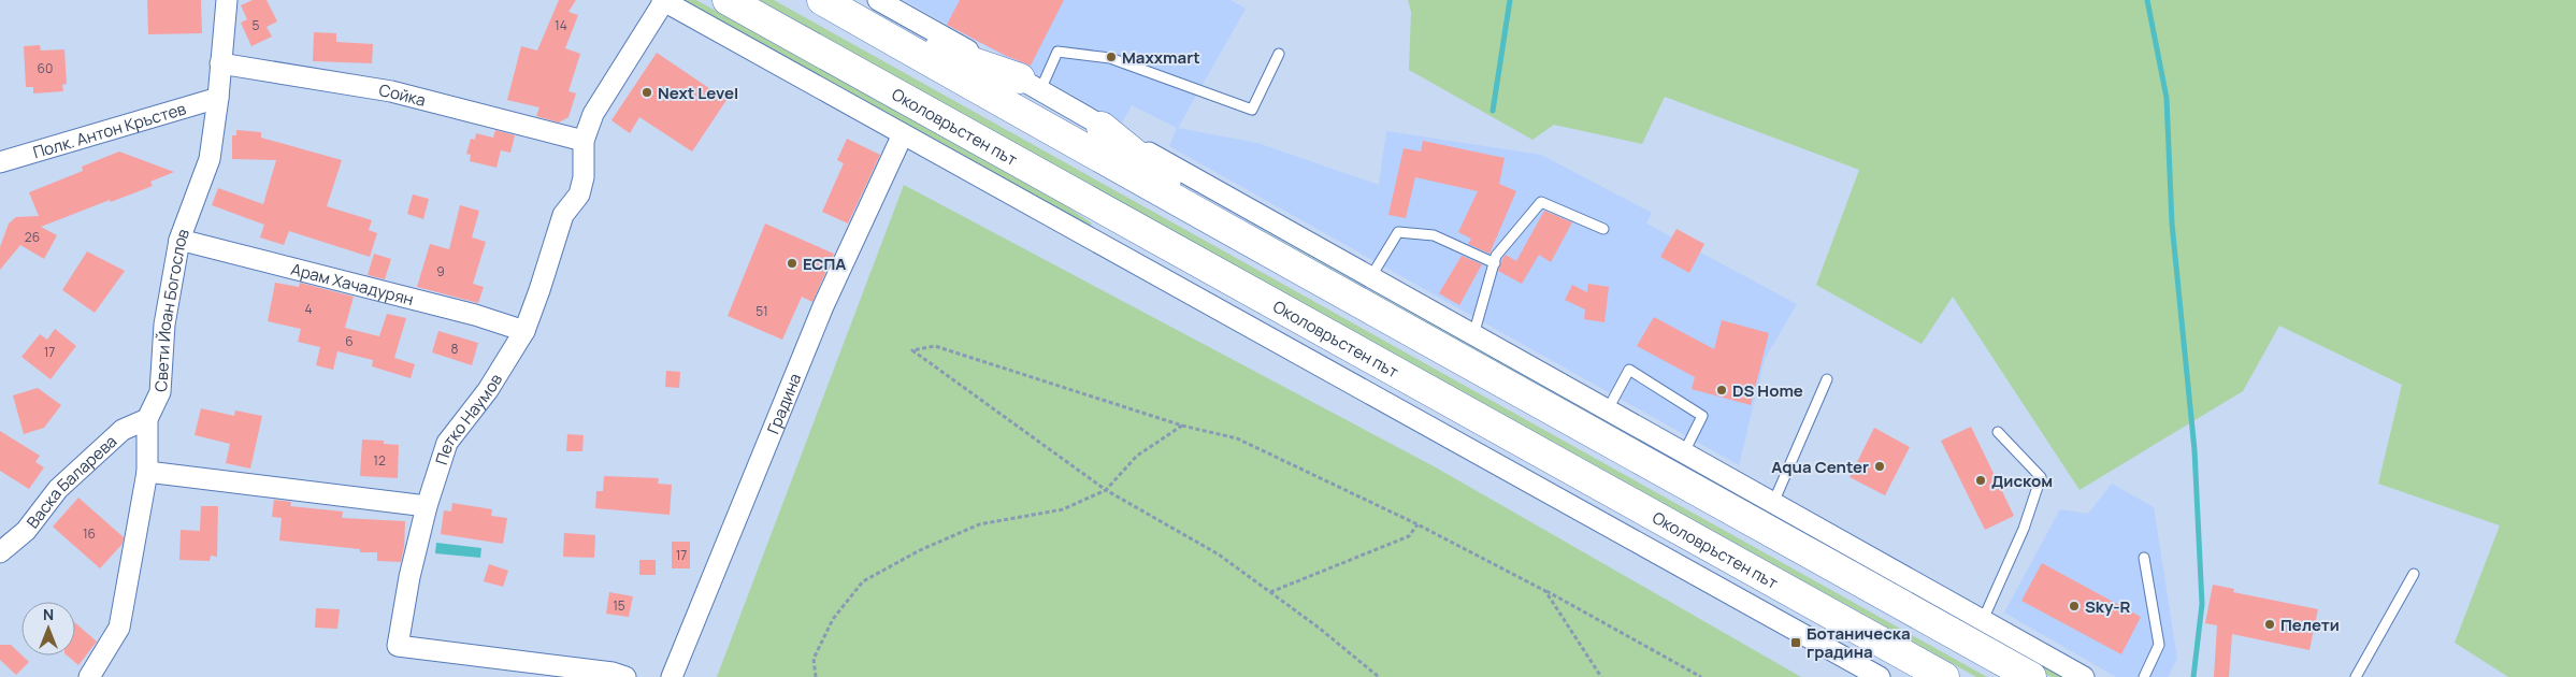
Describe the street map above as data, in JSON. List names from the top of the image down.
{
  "streets": {
    "highway": ["Околовръстен път"],
    "street": [
      "Сойка",
      "Полк. Антон Кръстев",
      "Арам Хачадурян",
      "Свети Йоан Богослов",
      "Градина",
      "Петко Наумов",
      "Васка Баларева"
    ]
  },
  "crossings": [
    ["Сойка", "Свети Йоан Богослов"],
    ["Сойка", "Петко Наумов"],
    ["Полк. Антон Кръстев", "Свети Йоан Богослов"],
    ["Арам Хачадурян", "Свети Йоан Богослов"],
    ["Арам Хачадурян", "Петко Наумов"],
    ["Свети Йоан Богослов", "Васка Баларева"]
  ],
  "places": {
    "other": [
      "Maxxmart",
      "Next Level",
      "ЕСПА",
      "DS Home",
      "Aqua Center",
      "Диском",
      "Sky-R",
      "Пелети"
    ],
    "transit": ["Ботаническа градина"]
  },
  "house_numbers": [
    "5",
    "14",
    "60",
    "26",
    "9",
    "4",
    "51",
    "6",
    "8",
    "17",
    "12",
    "16",
    "17",
    "15"
  ],
  "north": "top"
}
